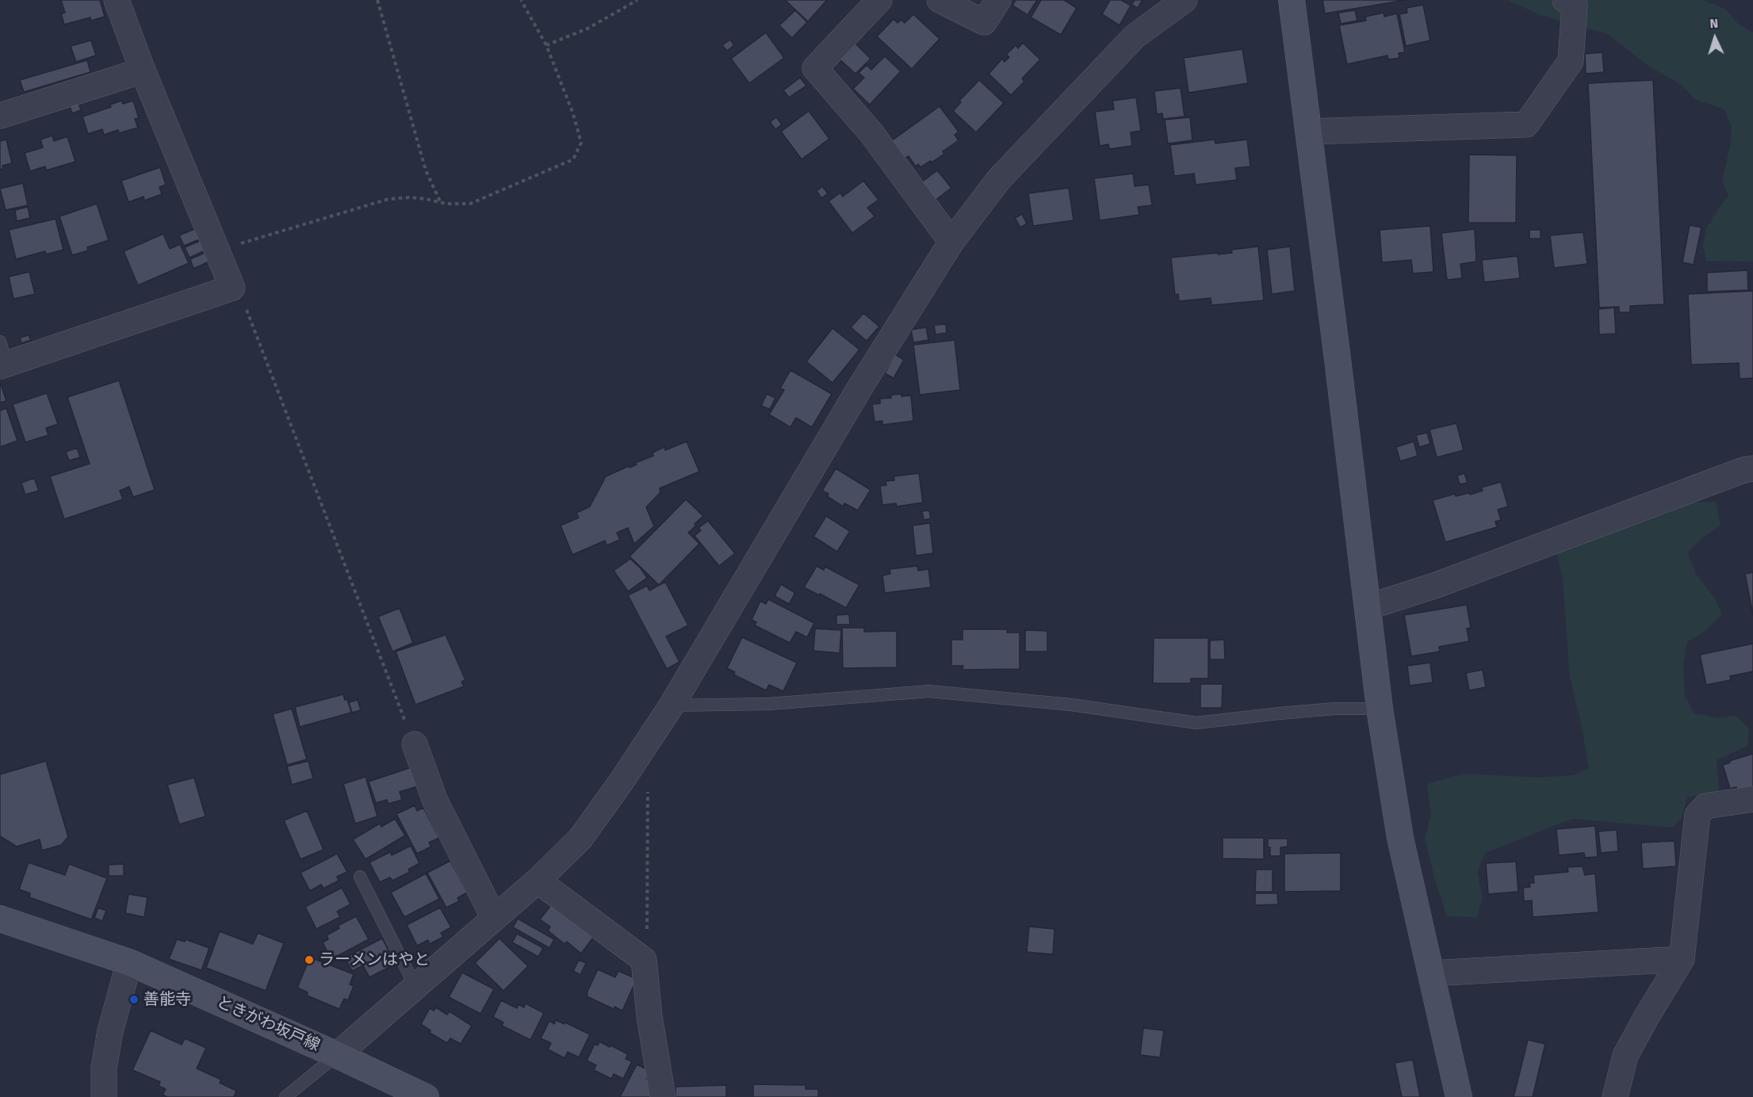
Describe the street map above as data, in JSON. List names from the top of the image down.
{
  "streets": {
    "street": ["ときがわ坂戸線"]
  },
  "places": ["ラーメンはやと", "善能寺"],
  "north": "top"
}
